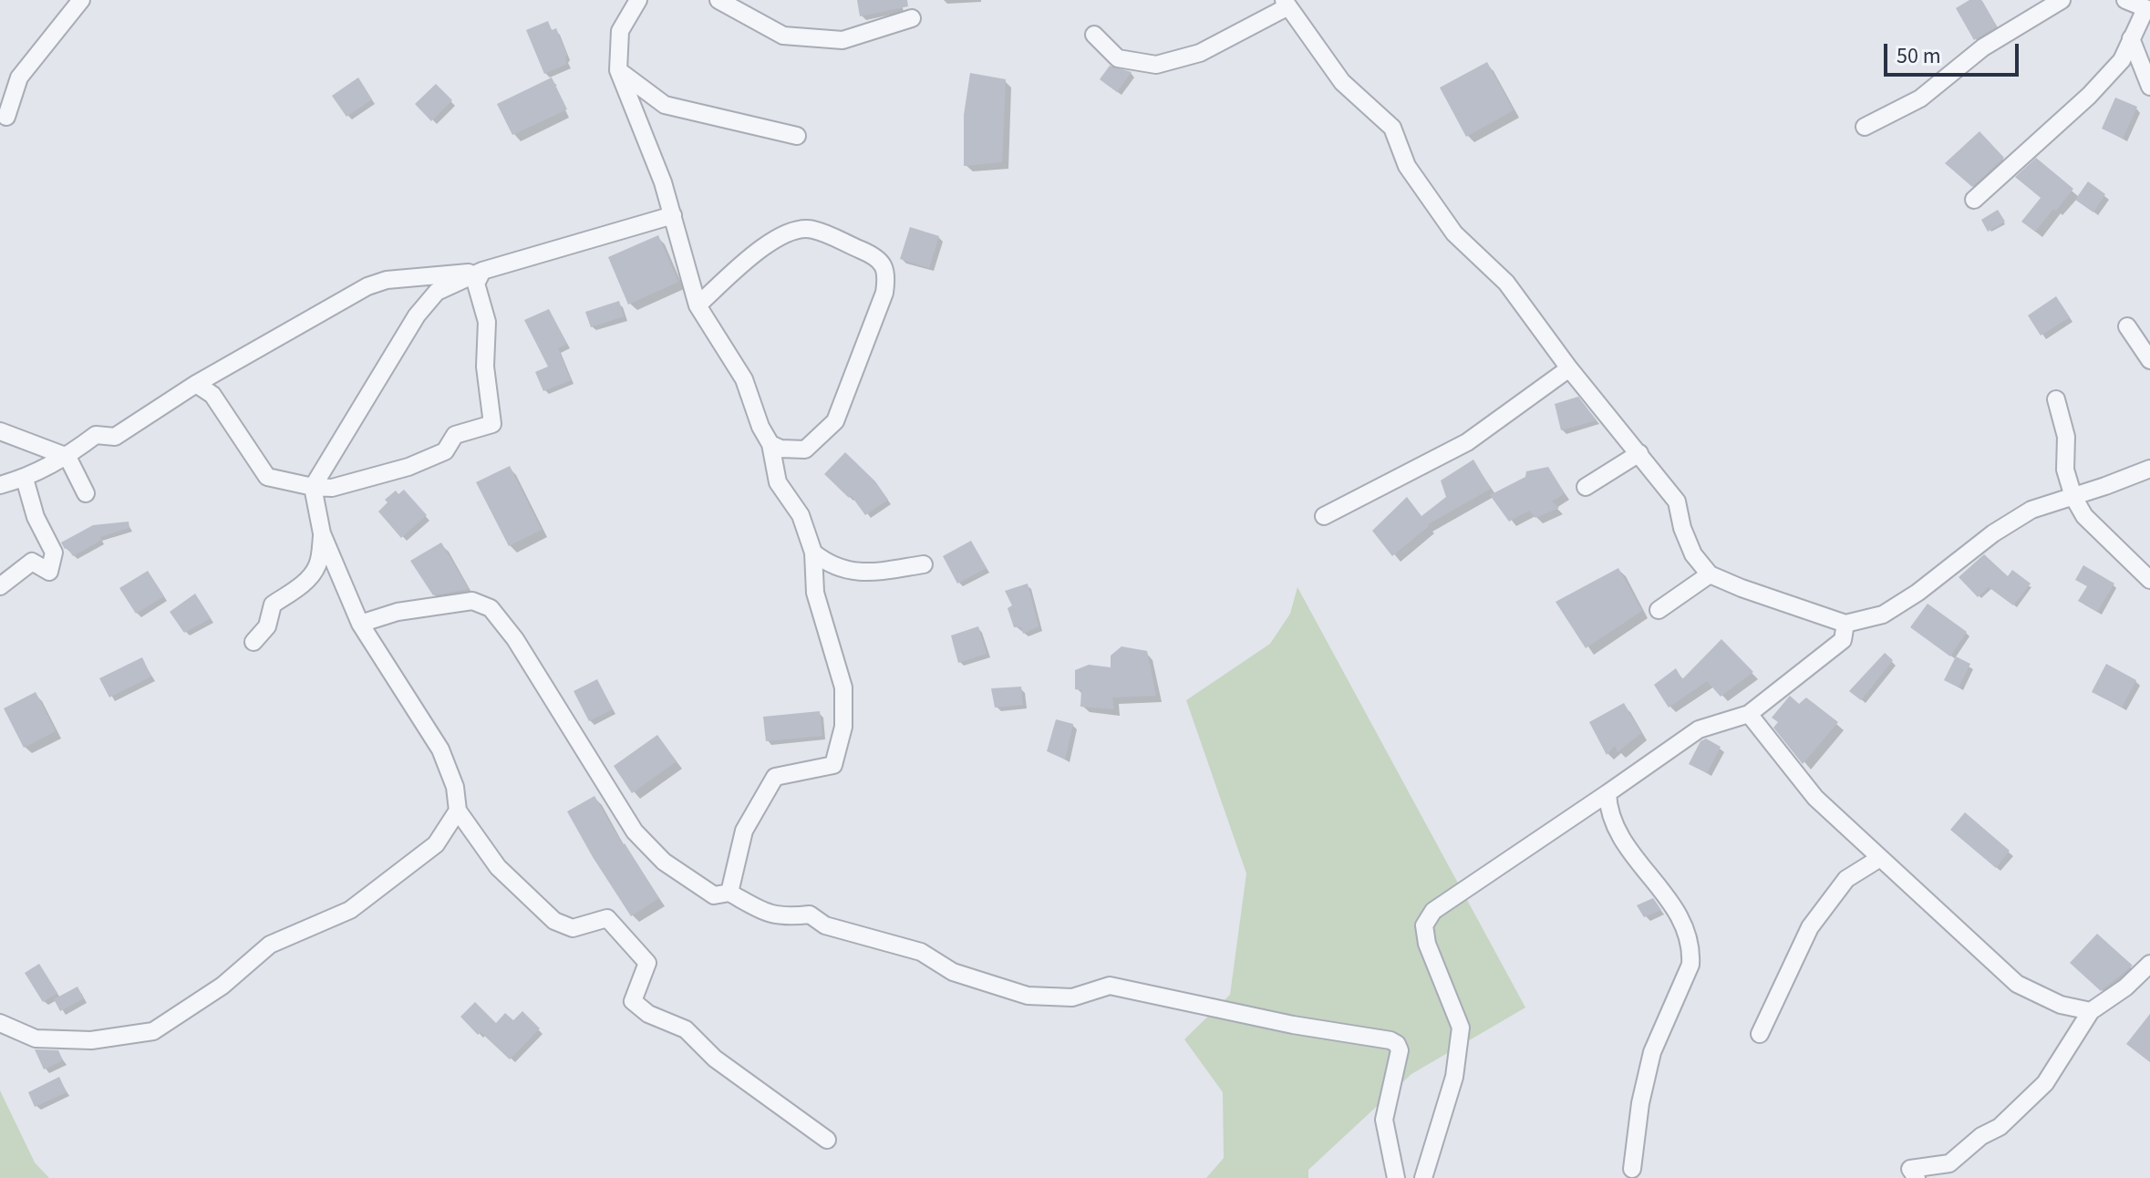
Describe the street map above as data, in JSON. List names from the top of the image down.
{
  "scale_bar": "50 m"
}
